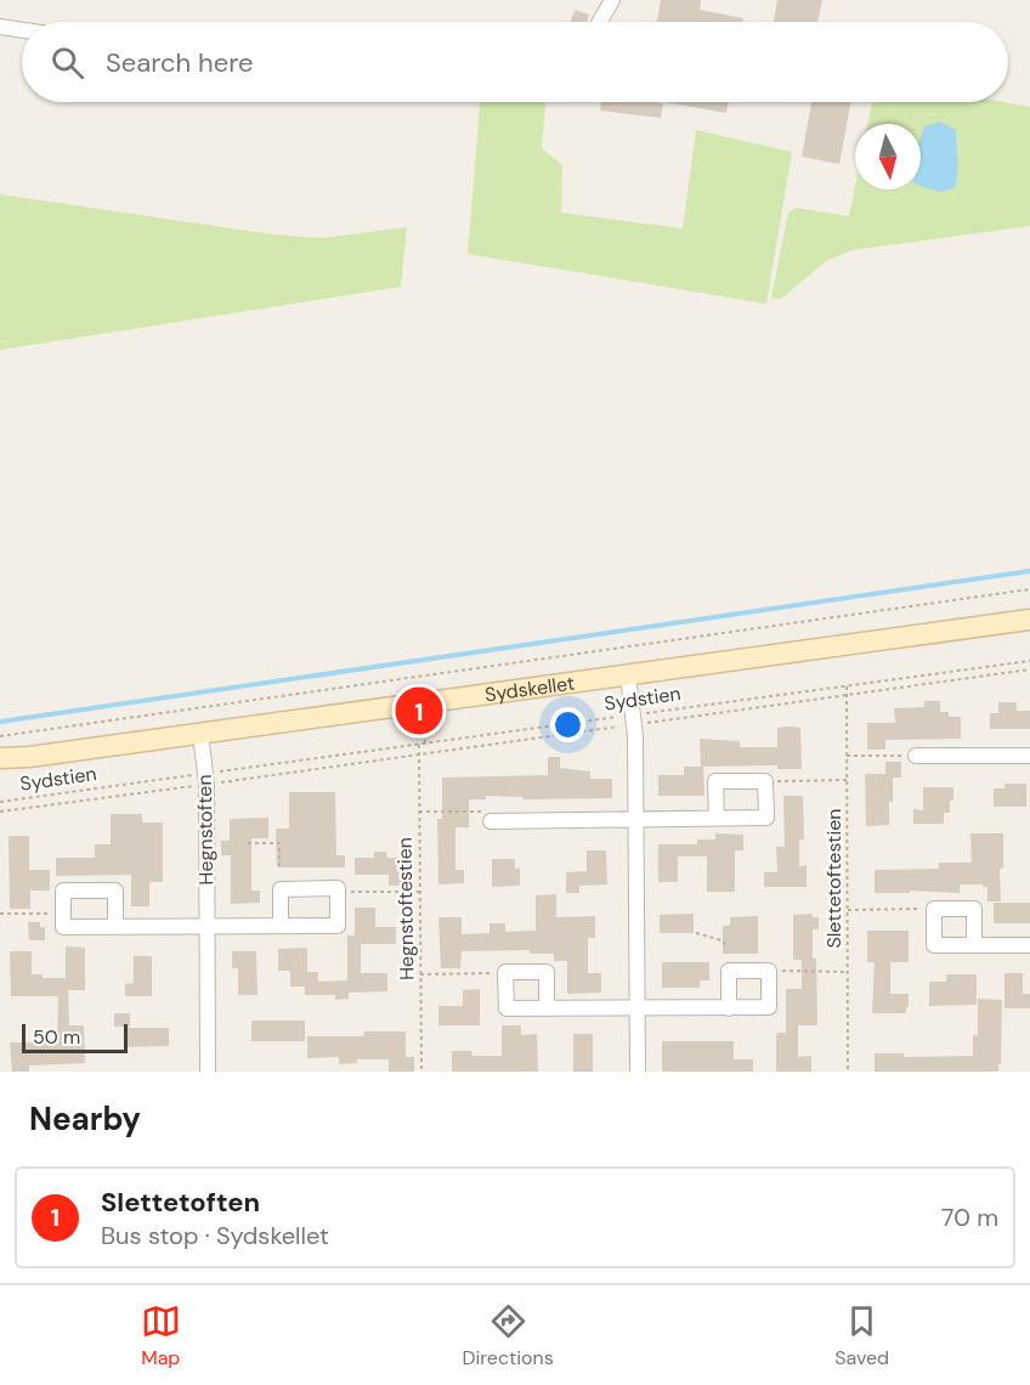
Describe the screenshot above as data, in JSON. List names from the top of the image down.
{
  "streets": {
    "street": ["Sydskellet", "Hegnstoften"],
    "path": ["Sydstien", "Slettetoftestien", "Hegnstoftestien"]
  },
  "crossings": [
    ["Sydskellet", "Hegnstoften"],
    ["Sydstien", "Hegnstoften"],
    ["Sydstien", "Slettetoftestien"],
    ["Sydstien", "Hegnstoftestien"]
  ],
  "scale_bar": "50 m",
  "north": "bottom",
  "page": {
    "search": "Search here",
    "pins": "1",
    "scale": "50 m",
    "heading": "Nearby",
    "list": [
      {
        "mark": "1",
        "name": "Slettetoften",
        "note": "Bus stop · Sydskellet",
        "value": "70 m"
      }
    ],
    "nav": ["Map", "Directions", "Saved"]
  }
}
